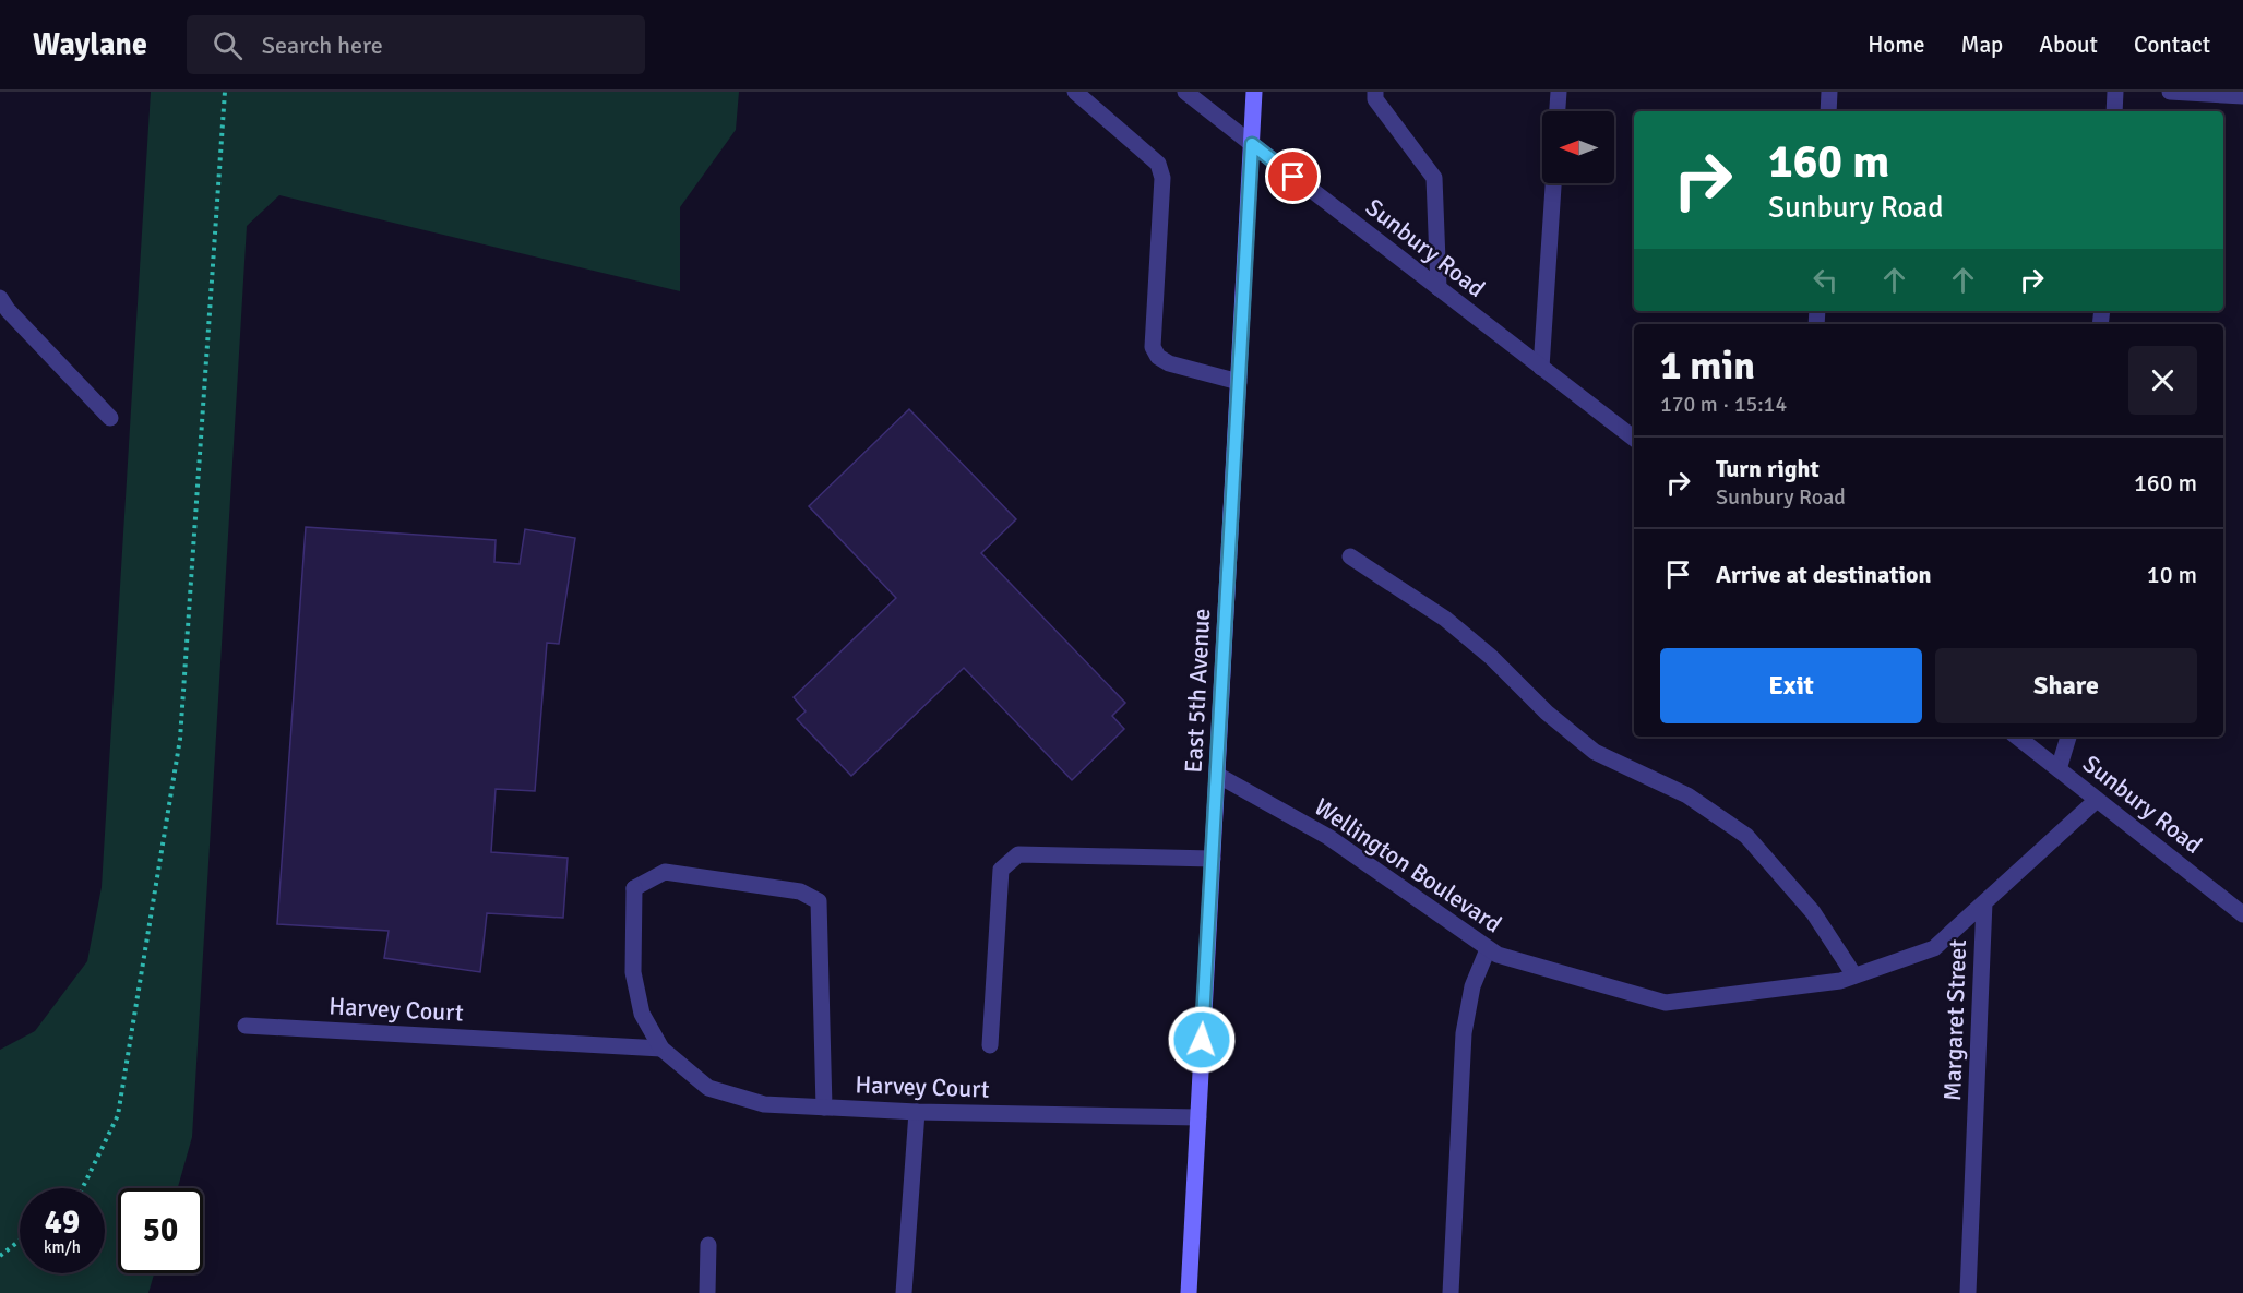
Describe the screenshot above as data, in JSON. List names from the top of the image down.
{
  "streets": {
    "main road": ["East 5th Avenue"],
    "street": [
      "Sunbury Road",
      "Wellington Boulevard",
      "Harvey Court",
      "Margaret Street"
    ]
  },
  "crossings": [
    ["Sunbury Road", "East 5th Avenue"],
    ["East 5th Avenue", "Wellington Boulevard"],
    ["East 5th Avenue", "Harvey Court"],
    ["Wellington Boulevard", "Margaret Street"]
  ],
  "north": "left",
  "page": {
    "header": "Waylane",
    "search": "Search here",
    "nav": [
      "Home",
      "Map",
      "About",
      "Contact"
    ],
    "turn": ["160 m", "Sunbury Road"],
    "heading": ["1 min", "170 m · 15:14"],
    "list": [
      {
        "name": "Turn right",
        "note": "Sunbury Road",
        "value": "160 m"
      },
      {
        "name": "Arrive at destination",
        "value": "10 m"
      }
    ],
    "buttons": ["Exit", "Share"],
    "speed": "49 km/h",
    "limit": "50"
  }
}
